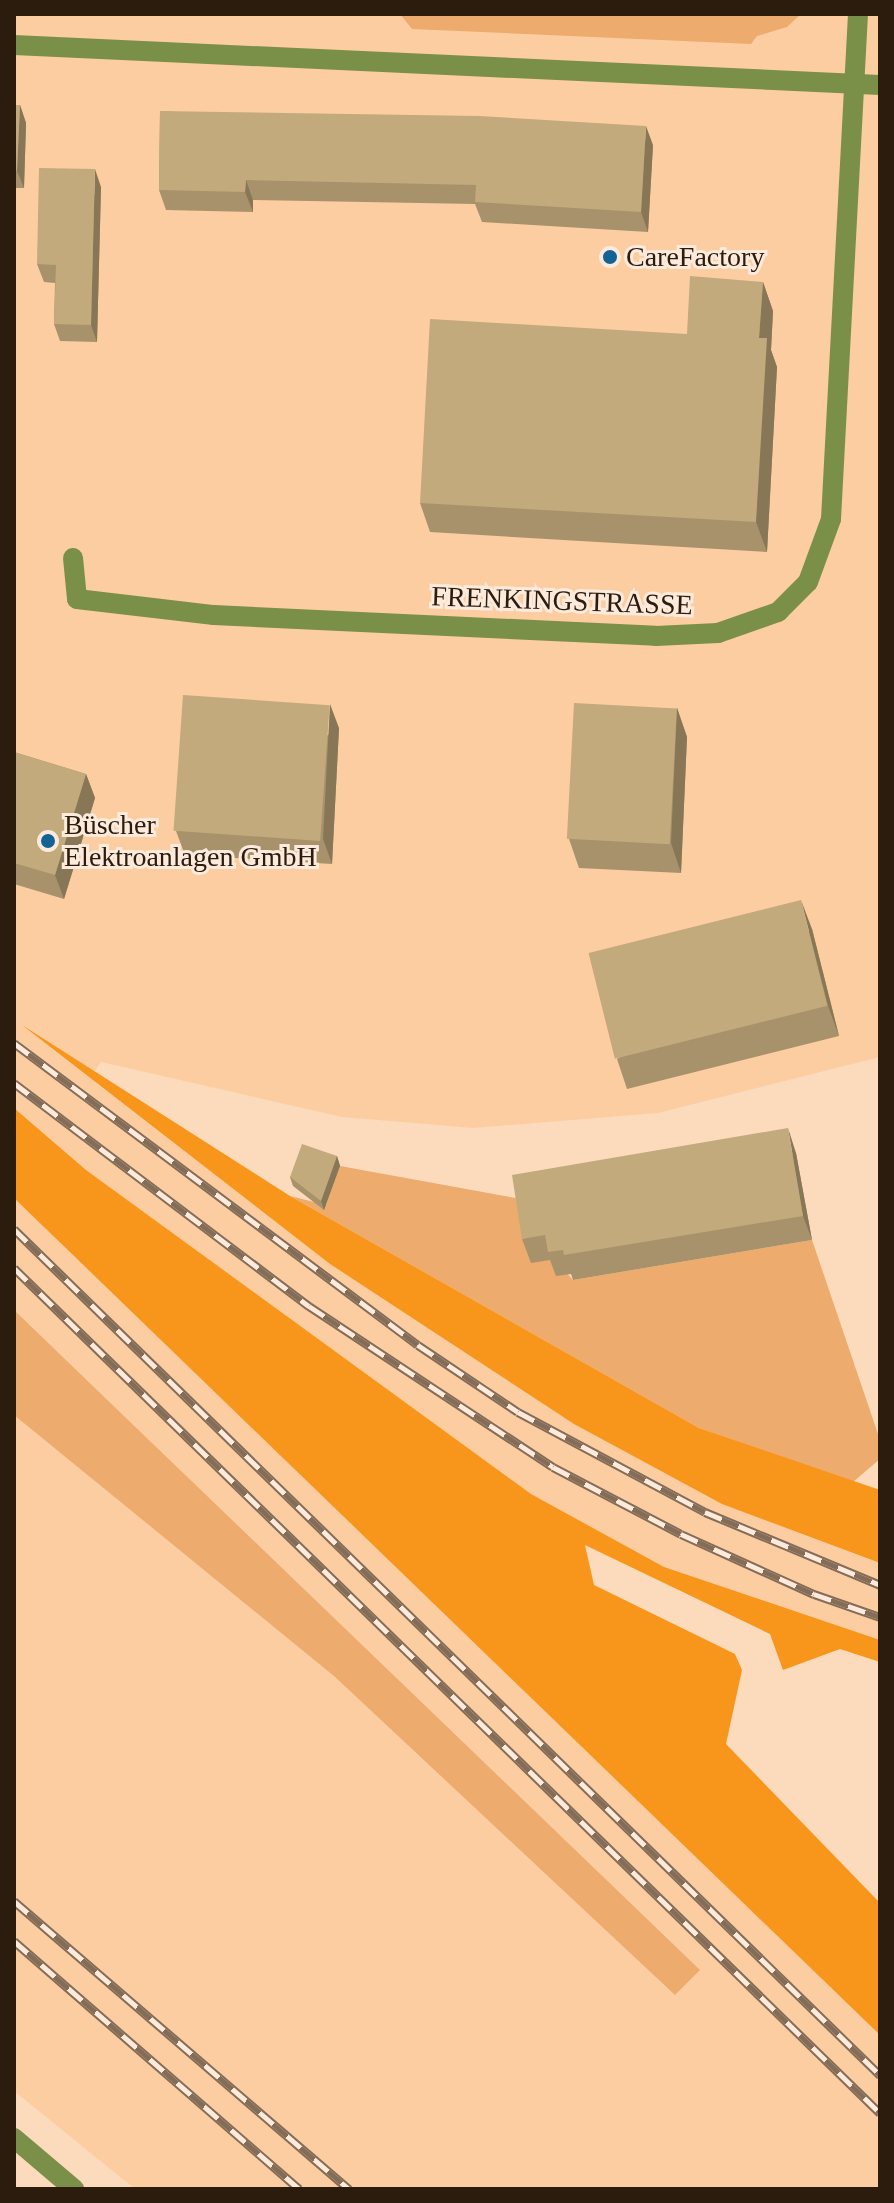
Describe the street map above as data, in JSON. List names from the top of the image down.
{
  "streets": {
    "street": ["FRENKINGSTRASSE"]
  },
  "places": ["CareFactory", "Büscher Elektroanlagen GmbH"]
}
